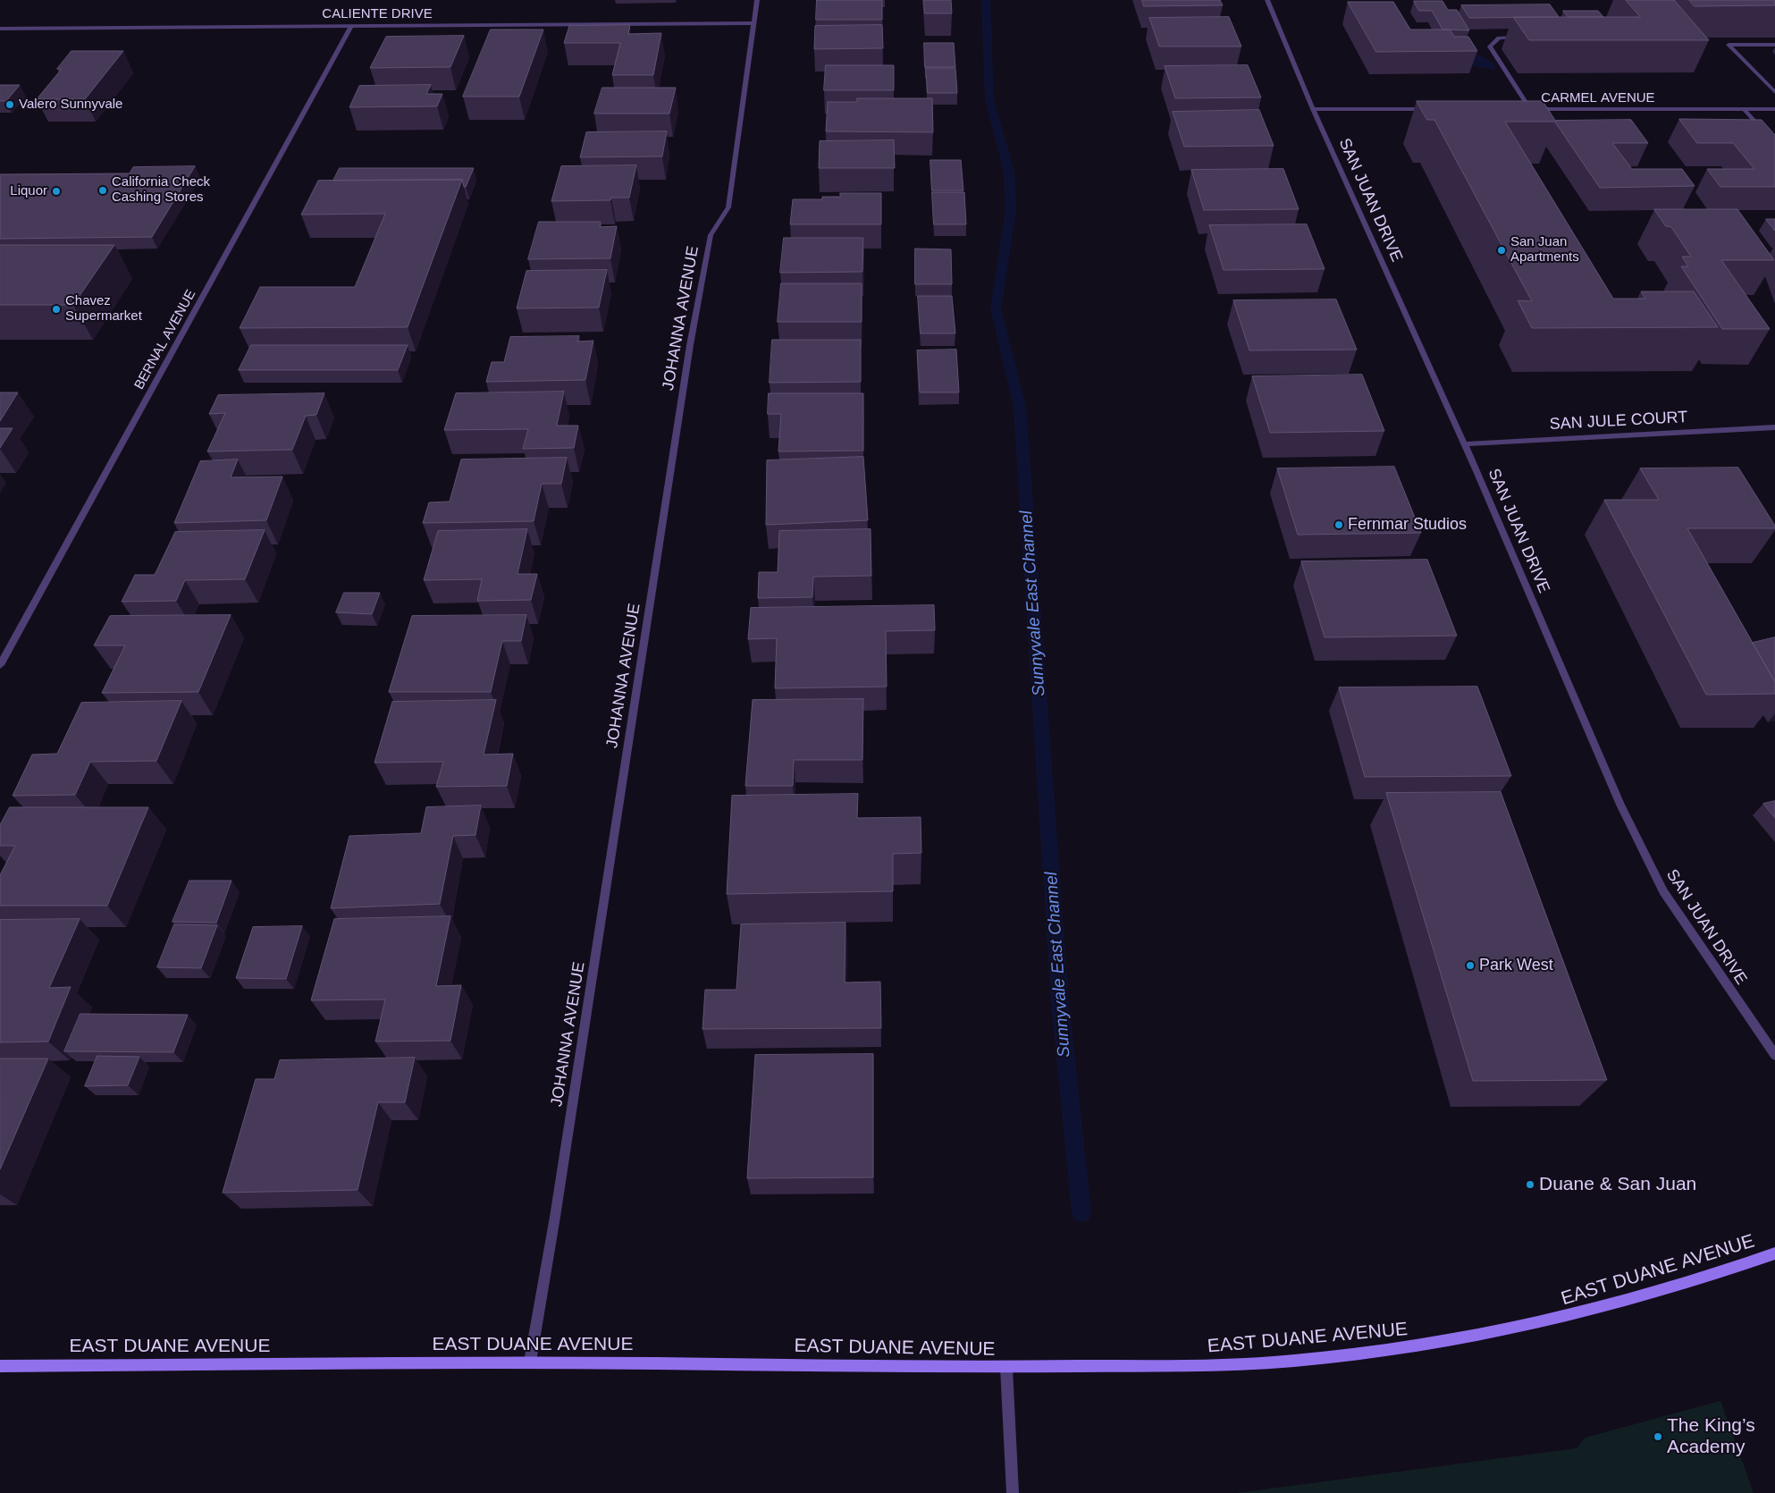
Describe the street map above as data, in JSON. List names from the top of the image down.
{
  "streets": {
    "main road": ["EAST DUANE AVENUE"],
    "street": [
      "CALIENTE DRIVE",
      "CARMEL AVENUE",
      "SAN JUAN DRIVE",
      "JOHANNA AVENUE",
      "BERNAL AVENUE",
      "SAN JULE COURT"
    ]
  },
  "crossings": [
    ["CALIENTE DRIVE", "JOHANNA AVENUE"],
    ["CALIENTE DRIVE", "BERNAL AVENUE"],
    ["SAN JUAN DRIVE", "SAN JULE COURT"],
    ["JOHANNA AVENUE", "EAST DUANE AVENUE"]
  ],
  "water": ["Sunnyvale East Channel"],
  "places": [
    "Valero Sunnyvale",
    "California Check Cashing Stores",
    "Liquor",
    "San Juan Apartments",
    "Chavez Supermarket",
    "Fernmar Studios",
    "Park West",
    "Duane & San Juan",
    "The King’s Academy"
  ]
}
